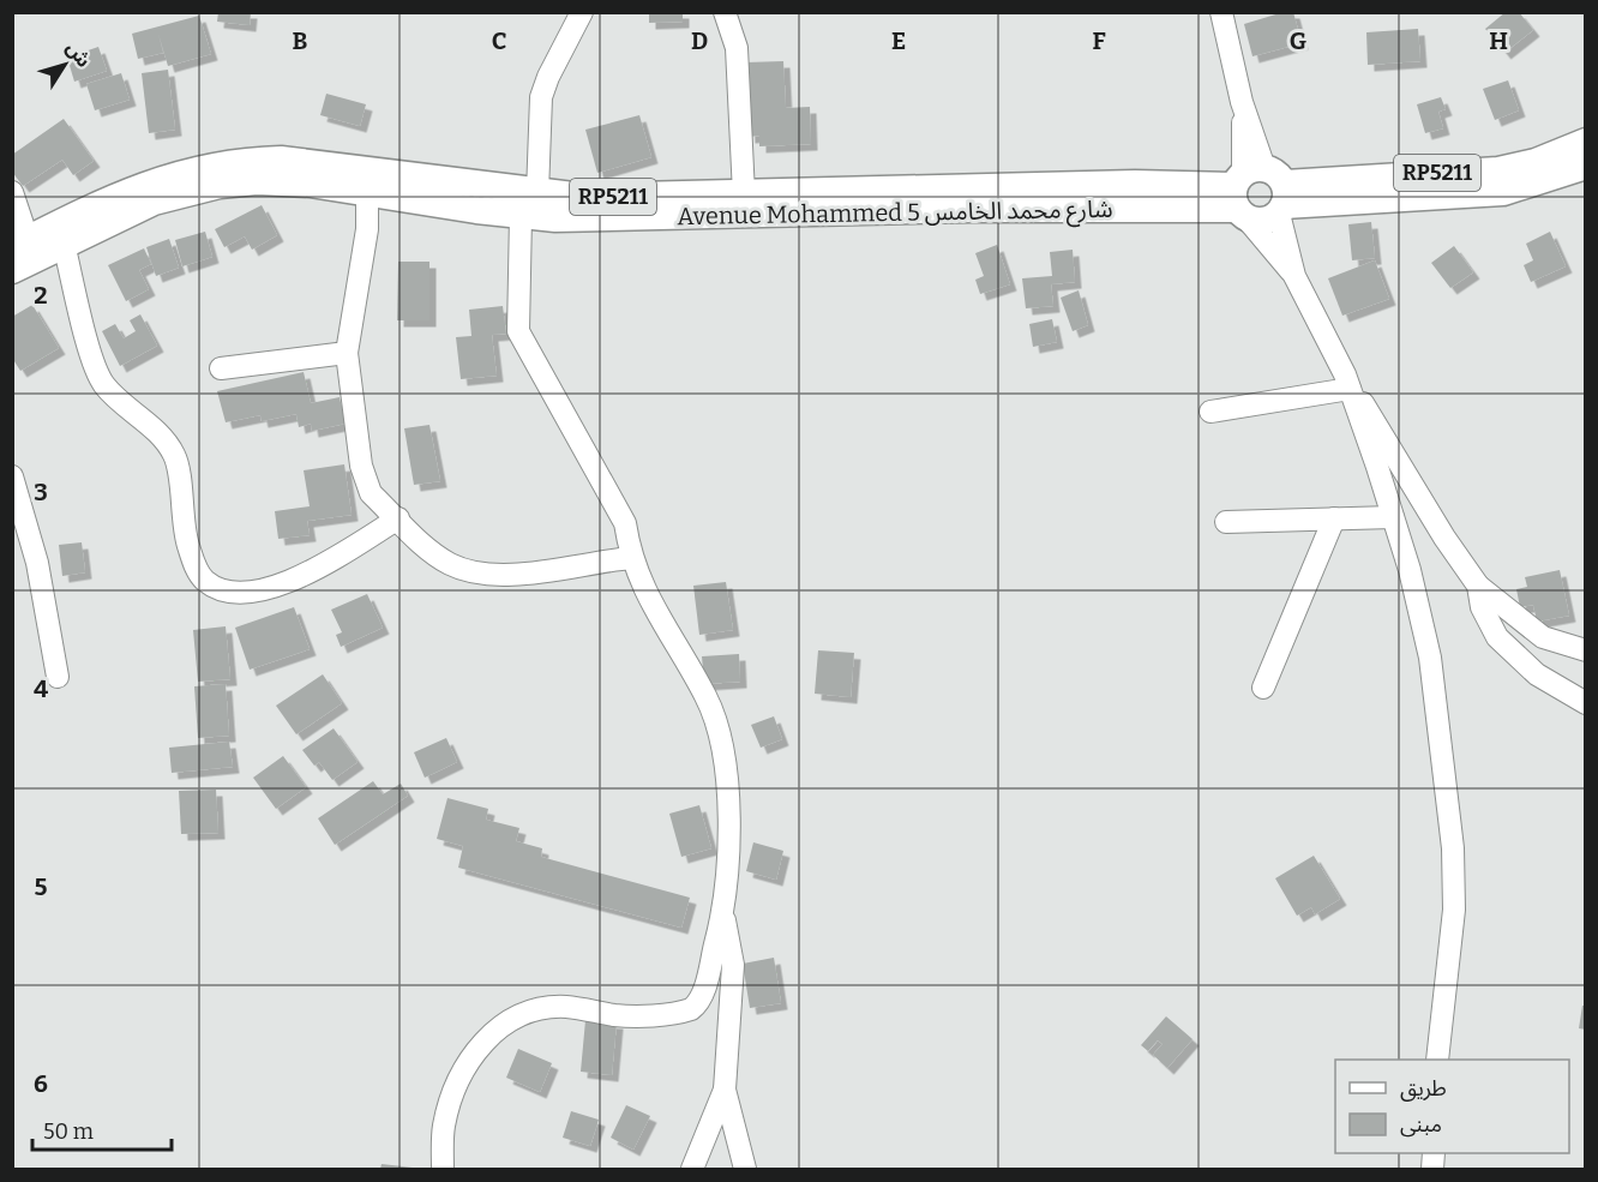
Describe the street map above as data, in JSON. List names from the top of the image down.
{
  "streets": {
    "main road": ["RP5211", "Avenue Mohammed 5 شارع محمد الخامس"]
  },
  "legend": ["طريق", "مبنى"],
  "scale_bar": "50 m",
  "north": "top right",
  "grid": {
    "columns": [
      "B",
      "C",
      "D",
      "E",
      "F",
      "G",
      "H"
    ],
    "rows": [
      "2",
      "3",
      "4",
      "5",
      "6"
    ]
  }
}
